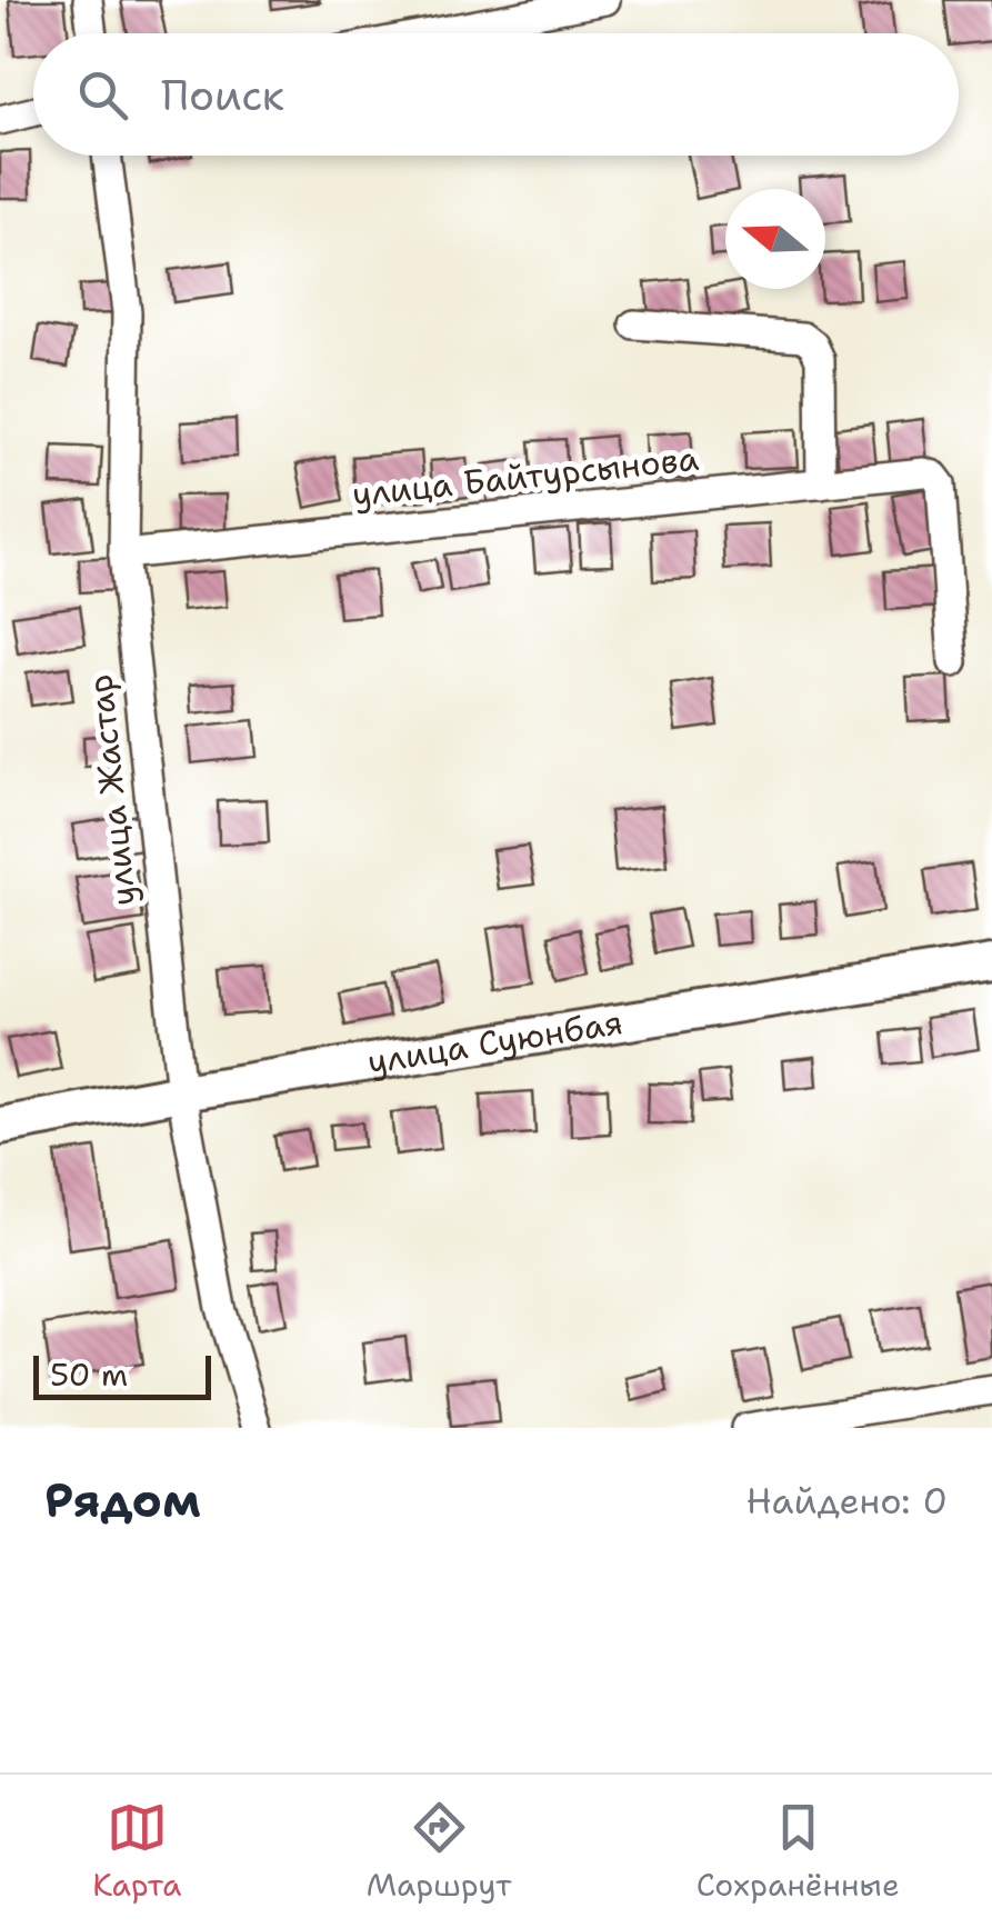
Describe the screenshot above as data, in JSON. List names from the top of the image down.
{
  "streets": {
    "main road": ["улица Суюнбая"],
    "street": ["улица Байтурсынова", "улица Жастар"]
  },
  "crossings": [
    ["улица Байтурсынова", "улица Жастар"],
    ["улица Жастар", "улица Суюнбая"]
  ],
  "scale_bar": "50 m",
  "north": "left",
  "page": {
    "search": "Поиск",
    "scale": "50 m",
    "heading": ["Рядом", "Найдено: 0"],
    "nav": ["Карта", "Маршрут", "Сохранённые"]
  }
}
